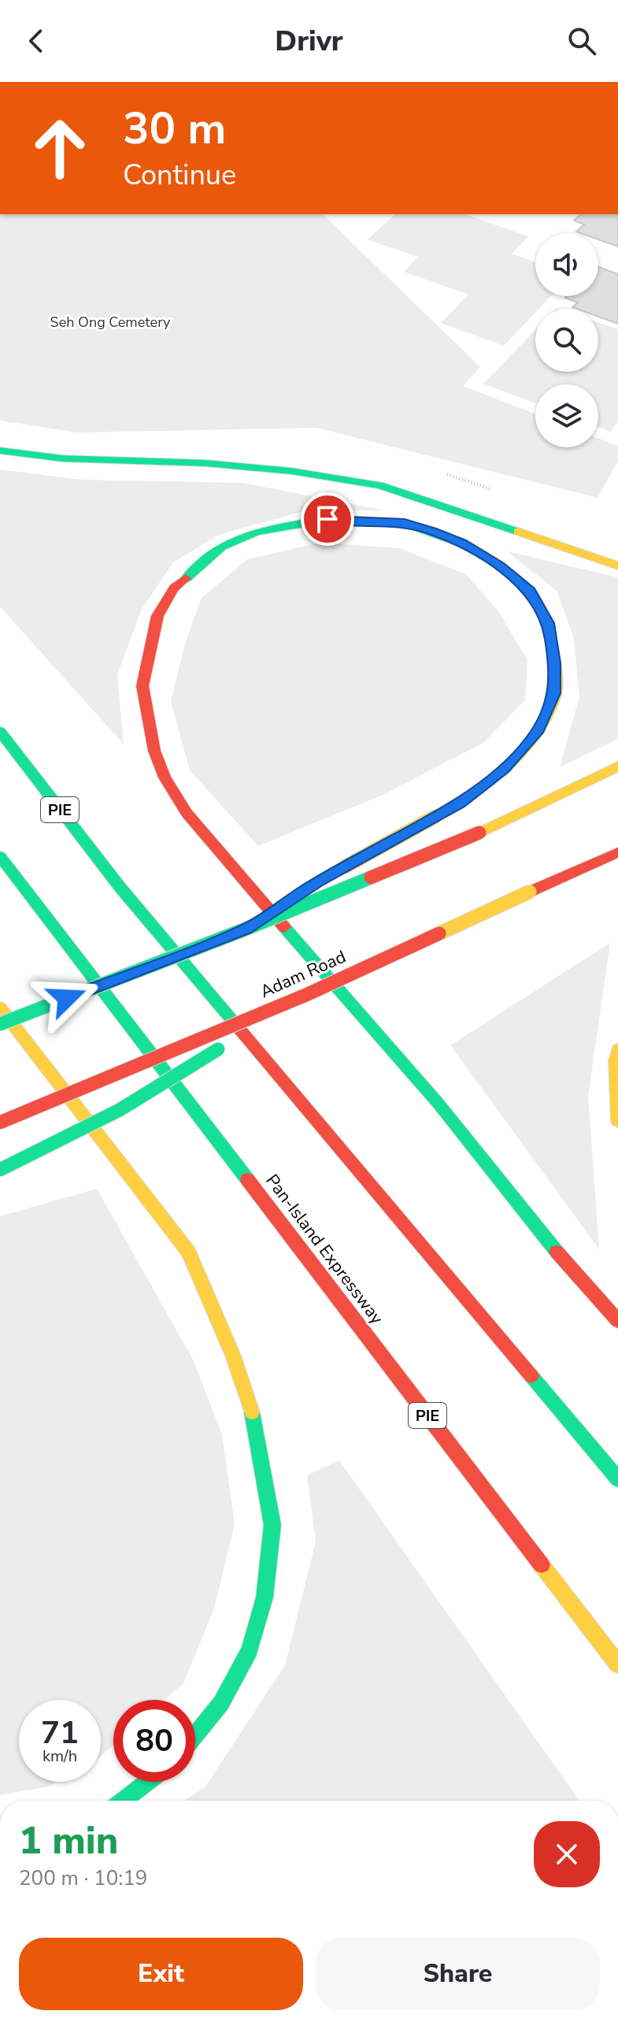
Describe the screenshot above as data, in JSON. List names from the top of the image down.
{
  "streets": {
    "highway": ["PIE", "Adam Road", "Pan-Island Expressway"]
  },
  "parks": ["Seh Ong Cemetery"],
  "page": {
    "header": "Drivr",
    "turn": ["30 m", "Continue"],
    "speed": "71 km/h",
    "limit": "80",
    "heading": ["1 min", "200 m · 10:19"],
    "buttons": ["Exit", "Share"]
  }
}
